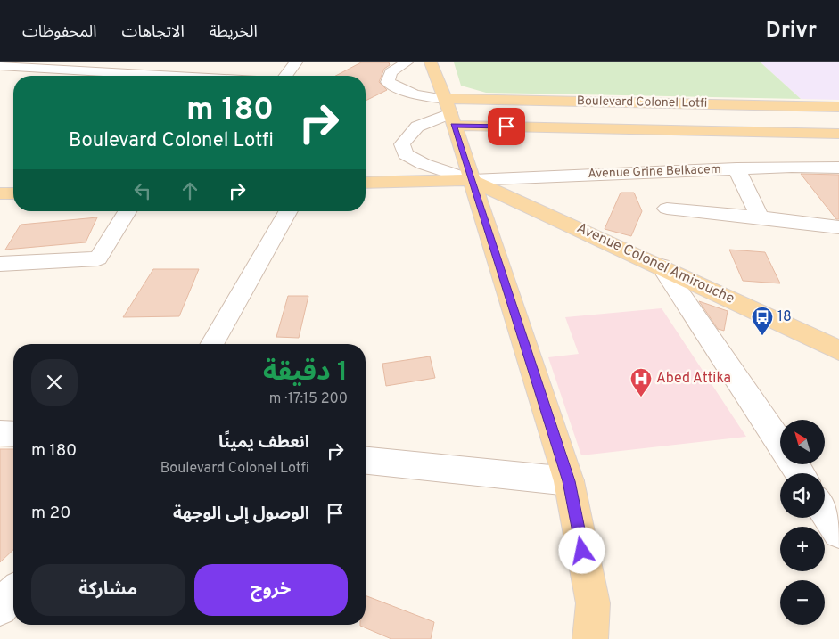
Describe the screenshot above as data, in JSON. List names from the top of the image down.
{
  "streets": {
    "main road": ["Boulevard Colonel Lotfi", "Avenue Colonel Amirouche"],
    "street": ["Avenue Grine Belkacem"]
  },
  "crossings": [
    ["Avenue Grine Belkacem", "Avenue Colonel Amirouche"]
  ],
  "places": {
    "bus stop": ["18"],
    "hospital": ["Abed Attika"]
  },
  "north": "top left",
  "page": {
    "header": "Drivr",
    "nav": ["الخريطة", "الاتجاهات", "المحفوظات"],
    "turn": ["180 m", "Boulevard Colonel Lotfi"],
    "heading": ["1 دقيقة", "200 m · 17:15"],
    "map_buttons": ["+", "−"],
    "list": [
      {
        "name": "انعطف يمينًا",
        "note": "Boulevard Colonel Lotfi",
        "value": "180 m"
      },
      {
        "name": "الوصول إلى الوجهة",
        "value": "20 m"
      }
    ],
    "buttons": ["خروج", "مشاركة"]
  }
}
